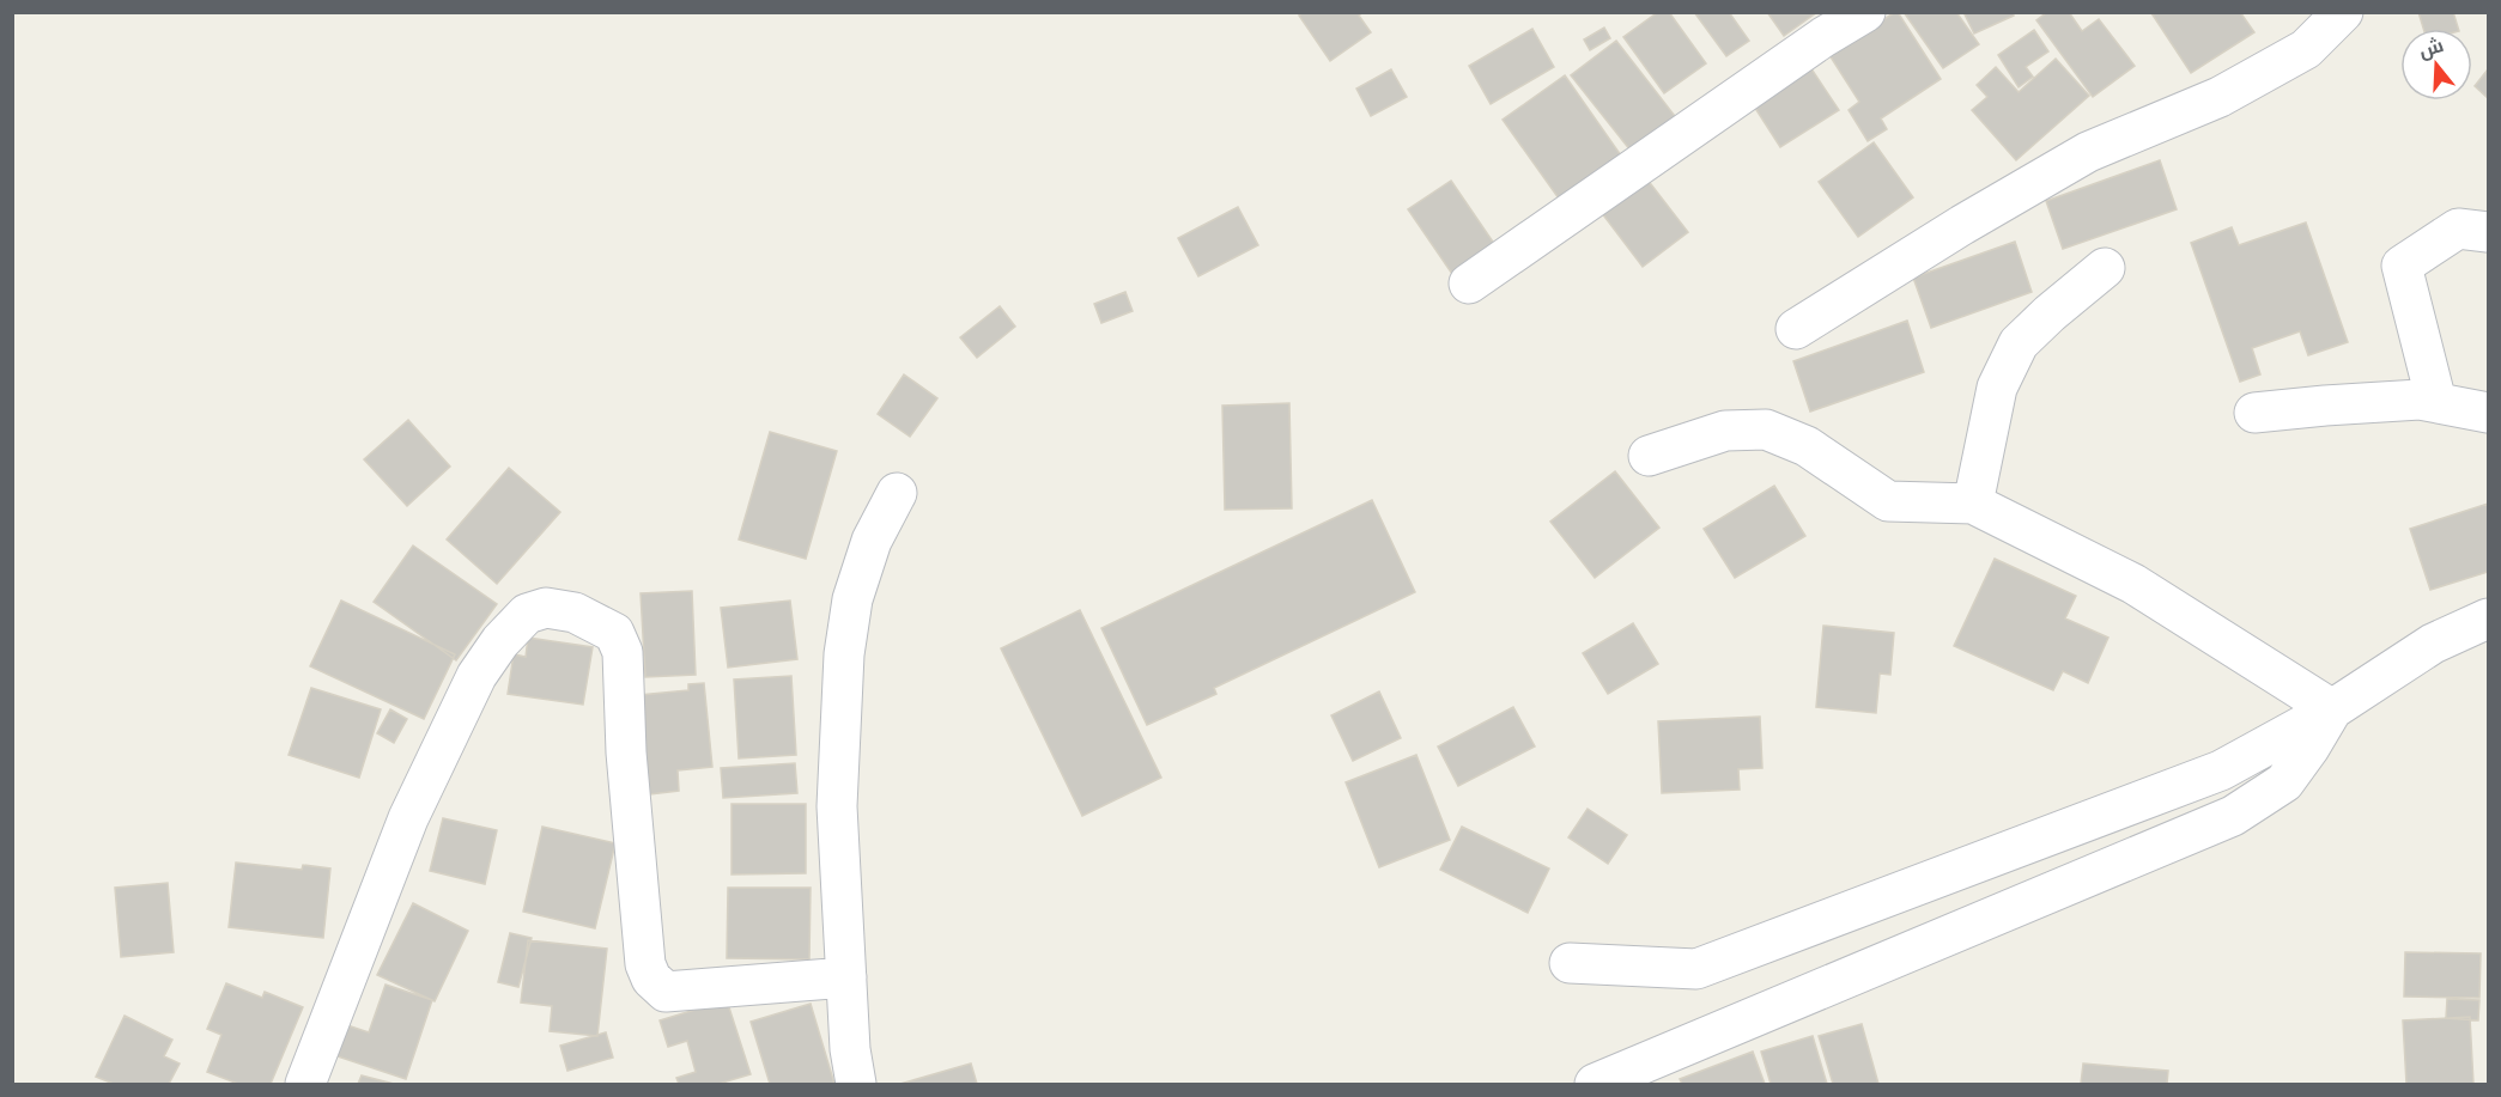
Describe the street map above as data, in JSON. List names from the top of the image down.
{
  "north": "top"
}
